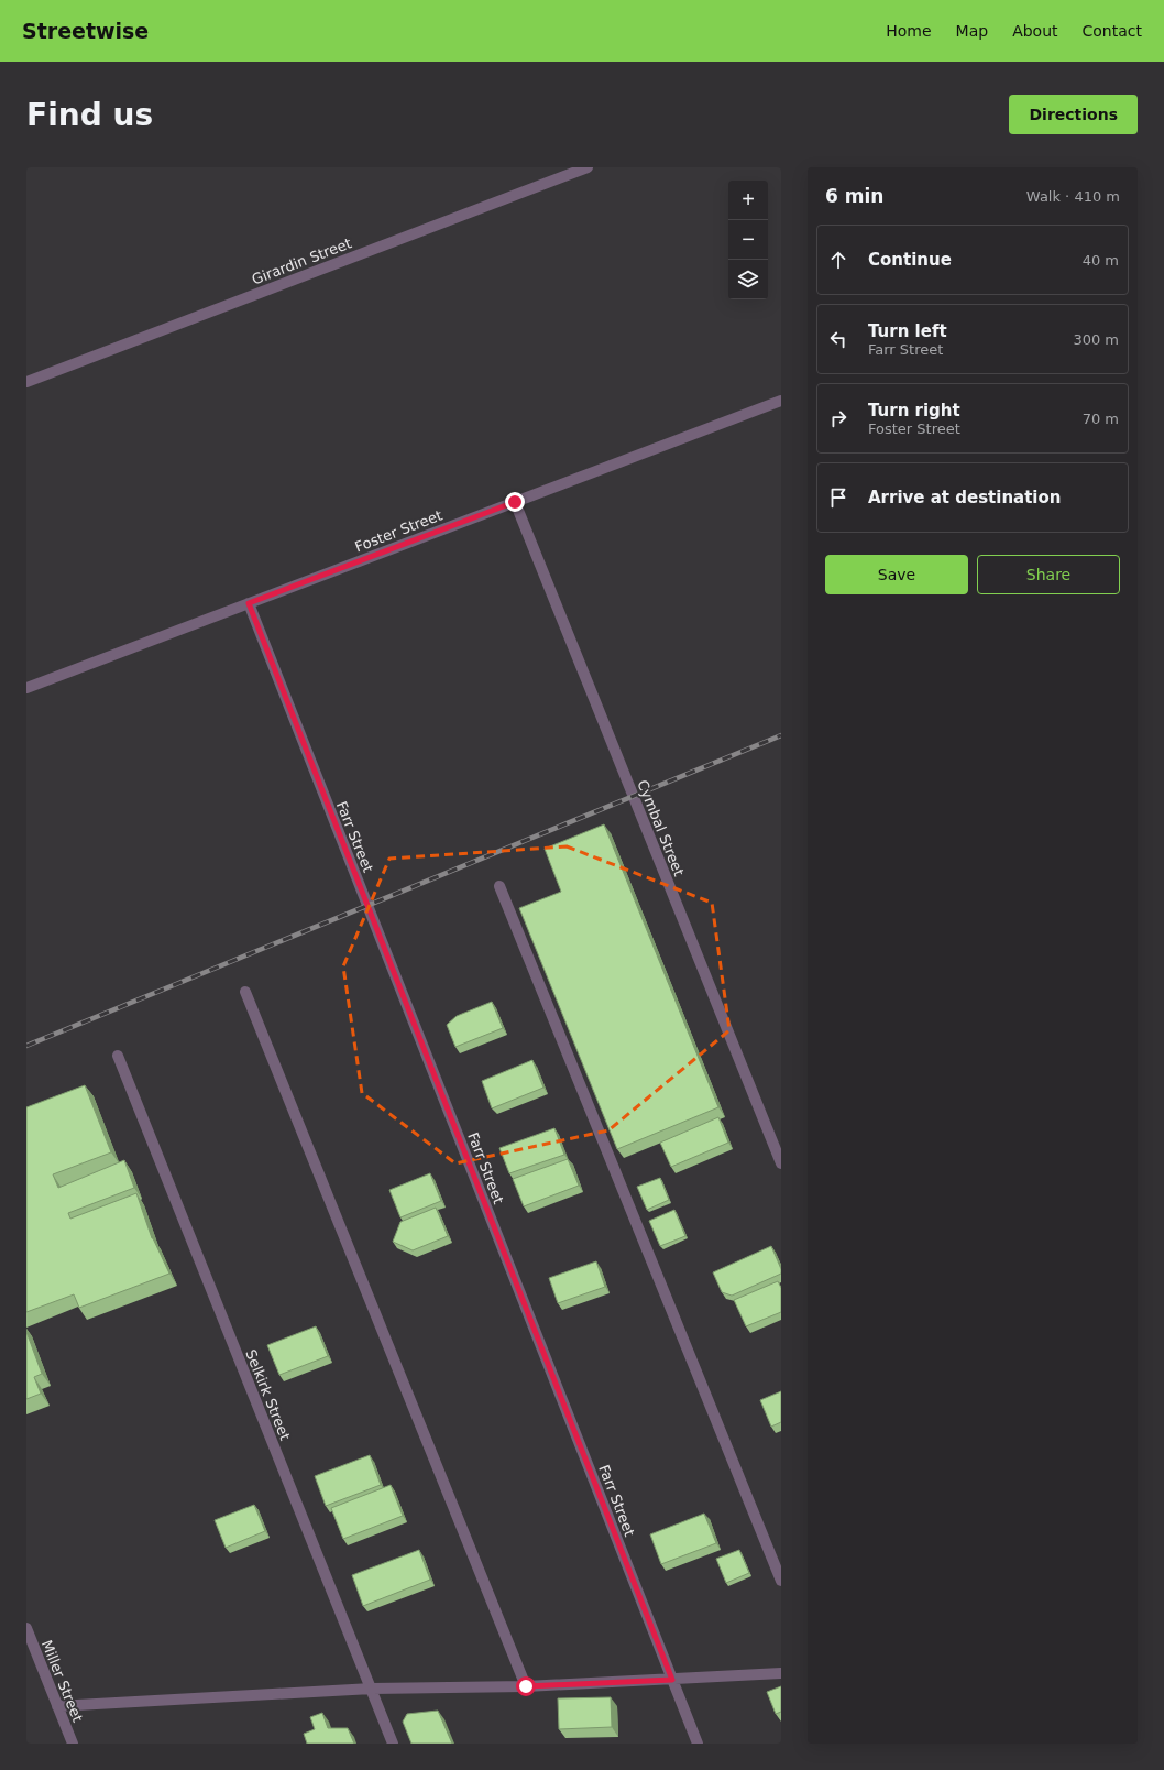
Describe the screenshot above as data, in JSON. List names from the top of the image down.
{
  "streets": {
    "street": [
      "Girardin Street",
      "Foster Street",
      "Cymbal Street",
      "Farr Street",
      "Selkirk Street",
      "Miller Street"
    ]
  },
  "crossings": [
    ["Foster Street", "Cymbal Street"],
    ["Foster Street", "Farr Street"]
  ],
  "page": {
    "header": "Streetwise",
    "nav": [
      "Home",
      "Map",
      "About",
      "Contact"
    ],
    "buttons": [
      "Directions",
      ["Save", "Share"]
    ],
    "title": "Find us",
    "heading": ["6 min", "Walk · 410 m"],
    "map_buttons": ["+", "−"],
    "list": [
      ["Continue", "40 m"],
      ["Turn left", "Farr Street", "300 m"],
      ["Turn right", "Foster Street", "70 m"],
      "Arrive at destination"
    ]
  }
}
